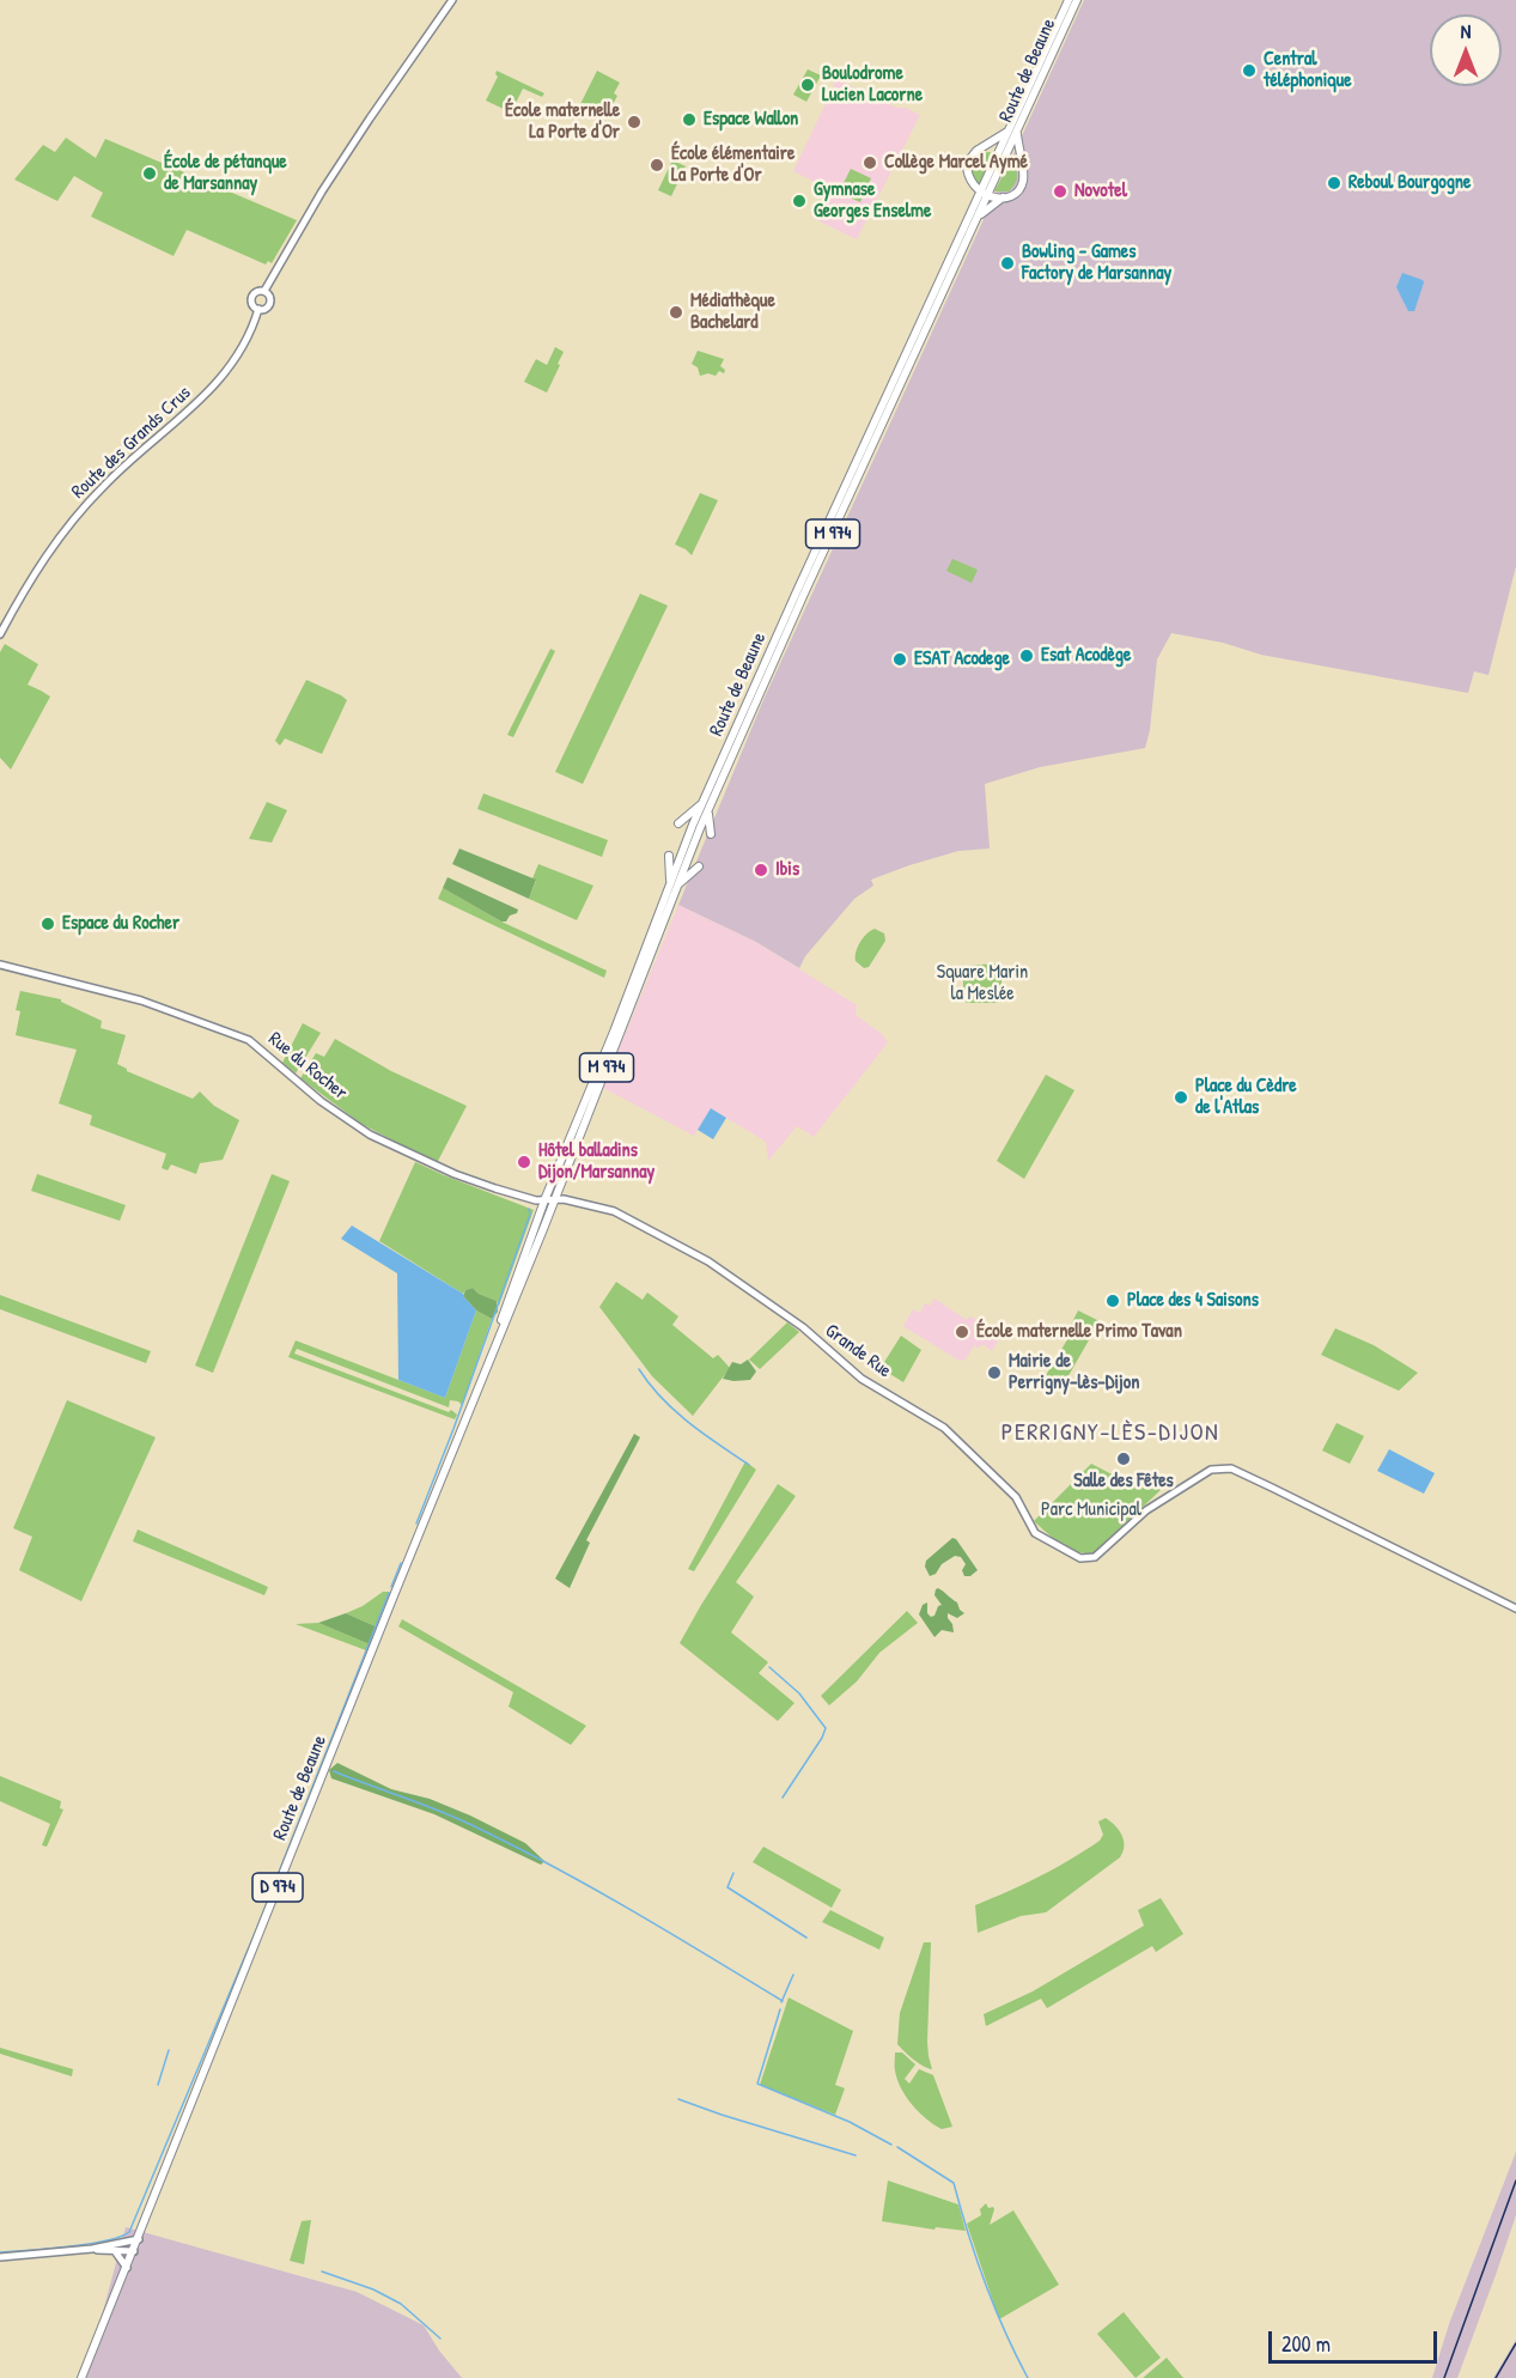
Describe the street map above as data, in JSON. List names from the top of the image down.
{
  "streets": {
    "main road": [
      "Route de Beaune",
      "Route des Grands Crus",
      "M 974",
      "Rue du Rocher",
      "Grande Rue",
      "D 974"
    ]
  },
  "crossings": [
    ["Route de Beaune", "M 974"],
    ["Route de Beaune", "Rue du Rocher"],
    ["Route de Beaune", "Grande Rue"],
    ["M 974", "Rue du Rocher"],
    ["M 974", "Grande Rue"],
    ["Rue du Rocher", "Grande Rue"]
  ],
  "districts": ["PERRIGNY-LÈS-DIJON"],
  "parks": ["Square Marin la Meslée", "Parc Municipal"],
  "places": [
    "Central téléphonique",
    "Boulodrome Lucien Lacorne",
    "Espace Wallon",
    "École maternelle La Porte d'Or",
    "Collège Marcel Aymé",
    "École élémentaire La Porte d'Or",
    "École de pétanque de Marsannay",
    "Reboul Bourgogne",
    "Novotel",
    "Gymnase Georges Enselme",
    "Bowling - Games Factory de Marsannay",
    "Médiathèque Bachelard",
    "Esat Acodège",
    "ESAT Acodege",
    "Ibis",
    "Espace du Rocher",
    "Place du Cèdre de l'Atlas",
    "Hôtel balladins Dijon/Marsannay",
    "Place des 4 Saisons",
    "École maternelle Primo Tavan",
    "Mairie de Perrigny-lès-Dijon",
    "Salle des Fêtes"
  ],
  "scale_bar": "200 m",
  "north": "top"
}
